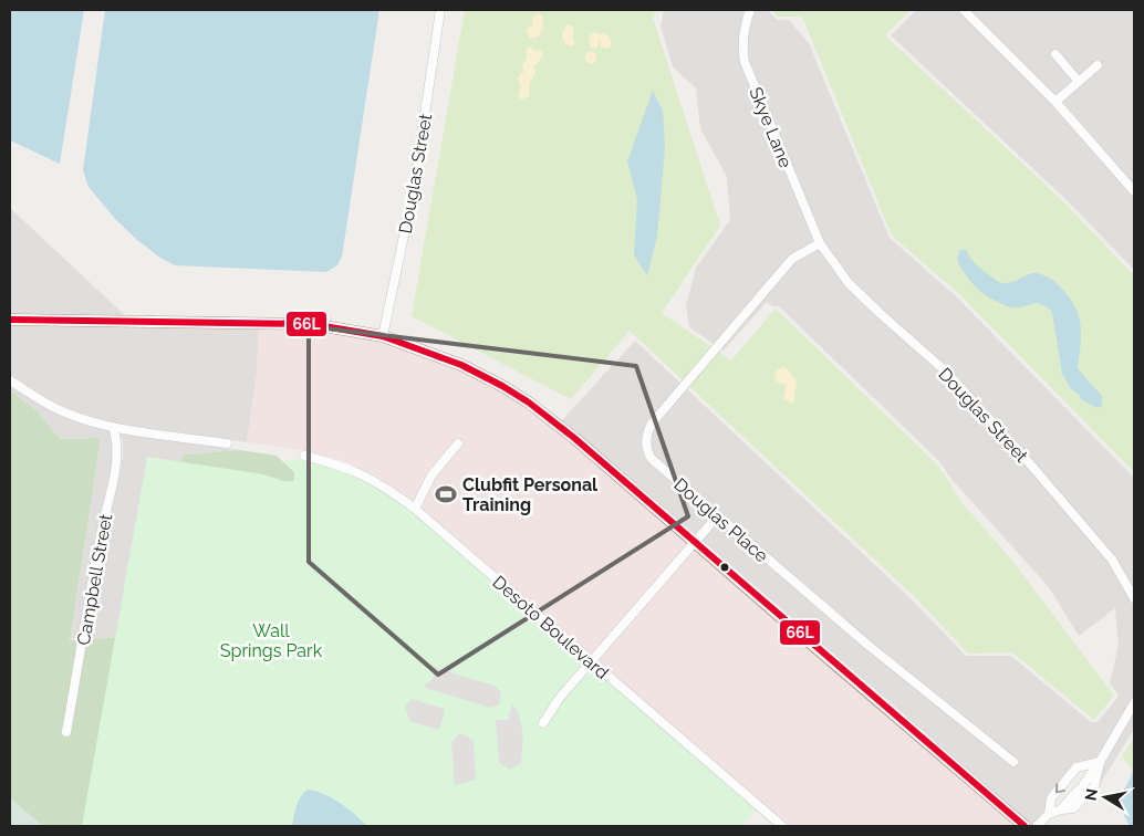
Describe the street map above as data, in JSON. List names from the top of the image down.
{
  "streets": {
    "street": [
      "Skye Lane",
      "Douglas Street",
      "Douglas Place",
      "Campbell Street",
      "Desoto Boulevard"
    ]
  },
  "crossings": [
    ["Skye Lane", "Douglas Street"],
    ["Skye Lane", "Douglas Place"],
    ["Douglas Street", "Douglas Place"]
  ],
  "parks": ["Wall Springs Park"],
  "places": {
    "sports": ["Clubfit Personal Training"]
  },
  "lines": ["transit line 66L"],
  "north": "left"
}
